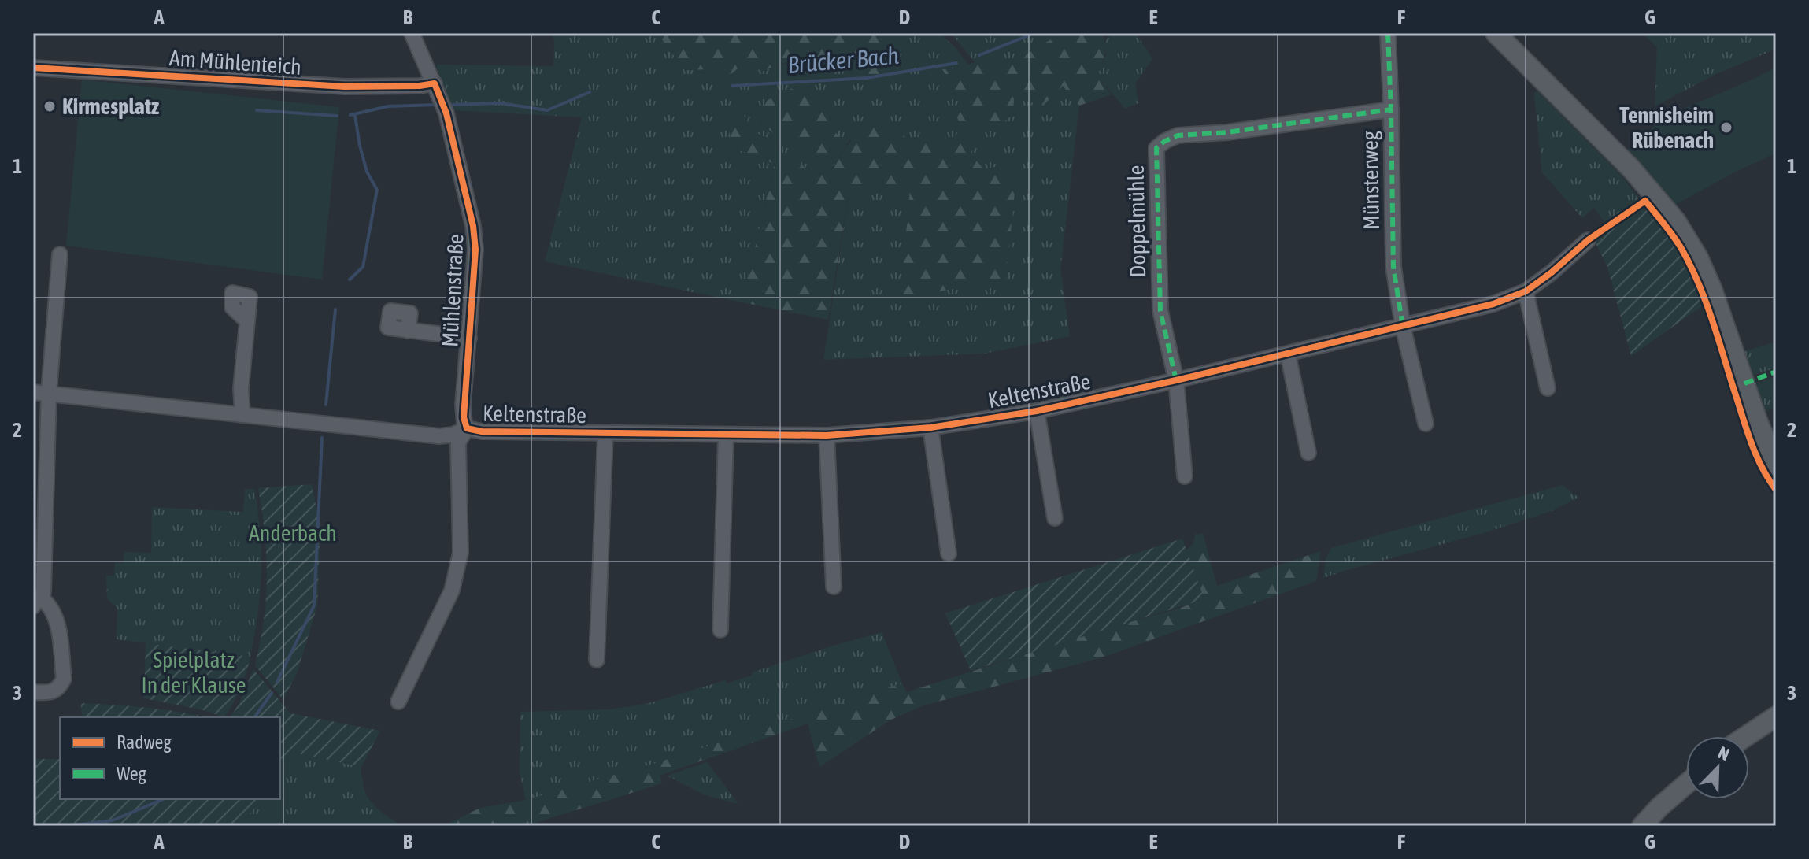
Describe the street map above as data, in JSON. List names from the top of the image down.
{
  "streets": {
    "street": [
      "Am Mühlenteich",
      "Münsterweg",
      "Doppelmühle",
      "Mühlenstraße",
      "Keltenstraße"
    ]
  },
  "crossings": [
    ["Am Mühlenteich", "Mühlenstraße"],
    ["Münsterweg", "Doppelmühle"],
    ["Münsterweg", "Keltenstraße"],
    ["Doppelmühle", "Keltenstraße"],
    ["Mühlenstraße", "Keltenstraße"]
  ],
  "water": ["Brücker Bach"],
  "parks": ["Anderbach", "Spielplatz In der Klause"],
  "places": ["Kirmesplatz", "Tennisheim Rübenach"],
  "legend": ["Radweg", "Weg"],
  "north": "top right",
  "grid": {
    "columns": [
      "A",
      "B",
      "C",
      "D",
      "E",
      "F",
      "G"
    ],
    "rows": ["1", "2", "3"]
  }
}
